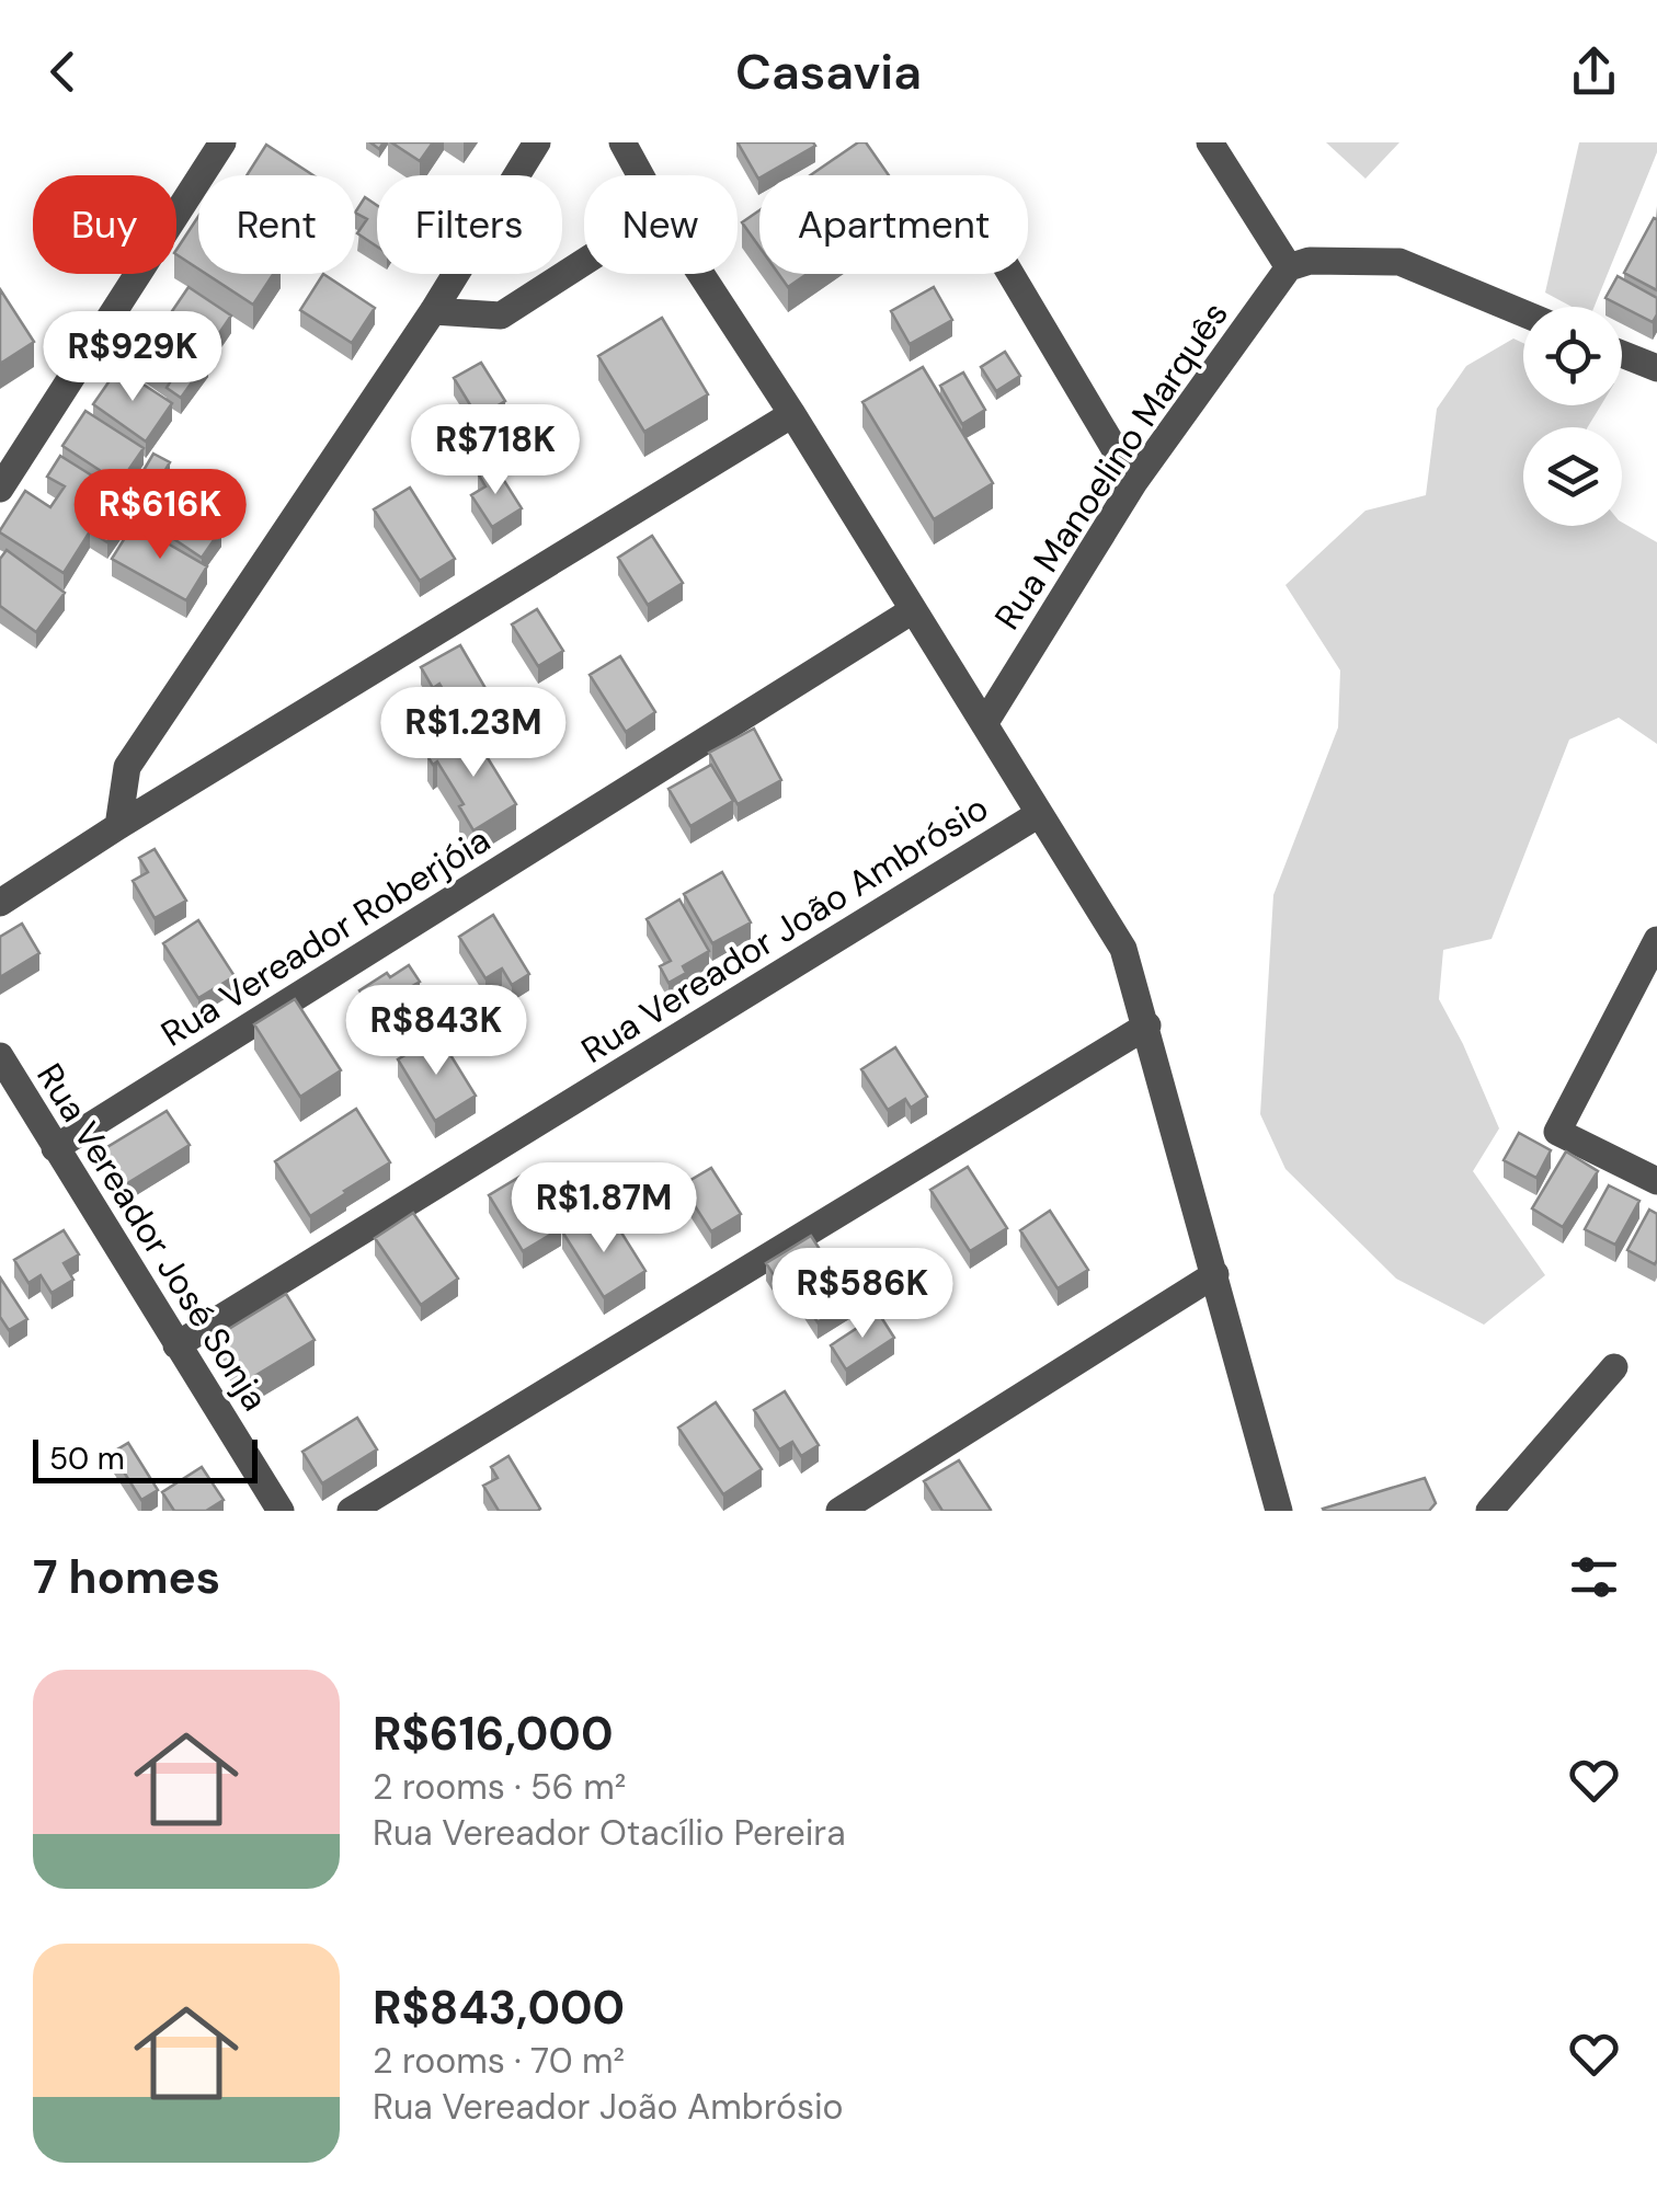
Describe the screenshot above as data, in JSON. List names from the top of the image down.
{
  "streets": {
    "street": [
      "Rua Manoelino Marquês",
      "Rua Vereador João Ambrósio",
      "Rua Vereador Roberjóia",
      "Rua Vereador José Sonja"
    ]
  },
  "crossings": [
    ["Rua Vereador João Ambrósio", "Rua Vereador José Sonja"],
    ["Rua Vereador Roberjóia", "Rua Vereador José Sonja"]
  ],
  "scale_bar": "50 m",
  "page": {
    "header": "Casavia",
    "chip": [
      "Buy",
      "Rent",
      "Filters",
      "New",
      "Apartment"
    ],
    "price": [
      "R$929K",
      "R$718K",
      "R$616K",
      "R$1.23M",
      "R$843K",
      "R$1.87M",
      "R$586K"
    ],
    "scale": "50 m",
    "heading": "7 homes",
    "list": [
      {
        "name": "R$616,000",
        "note": "2 rooms · 56 m² · Rua Vereador Otacílio Pereira"
      },
      {
        "name": "R$843,000",
        "note": "2 rooms · 70 m² · Rua Vereador João Ambrósio"
      }
    ]
  }
}
